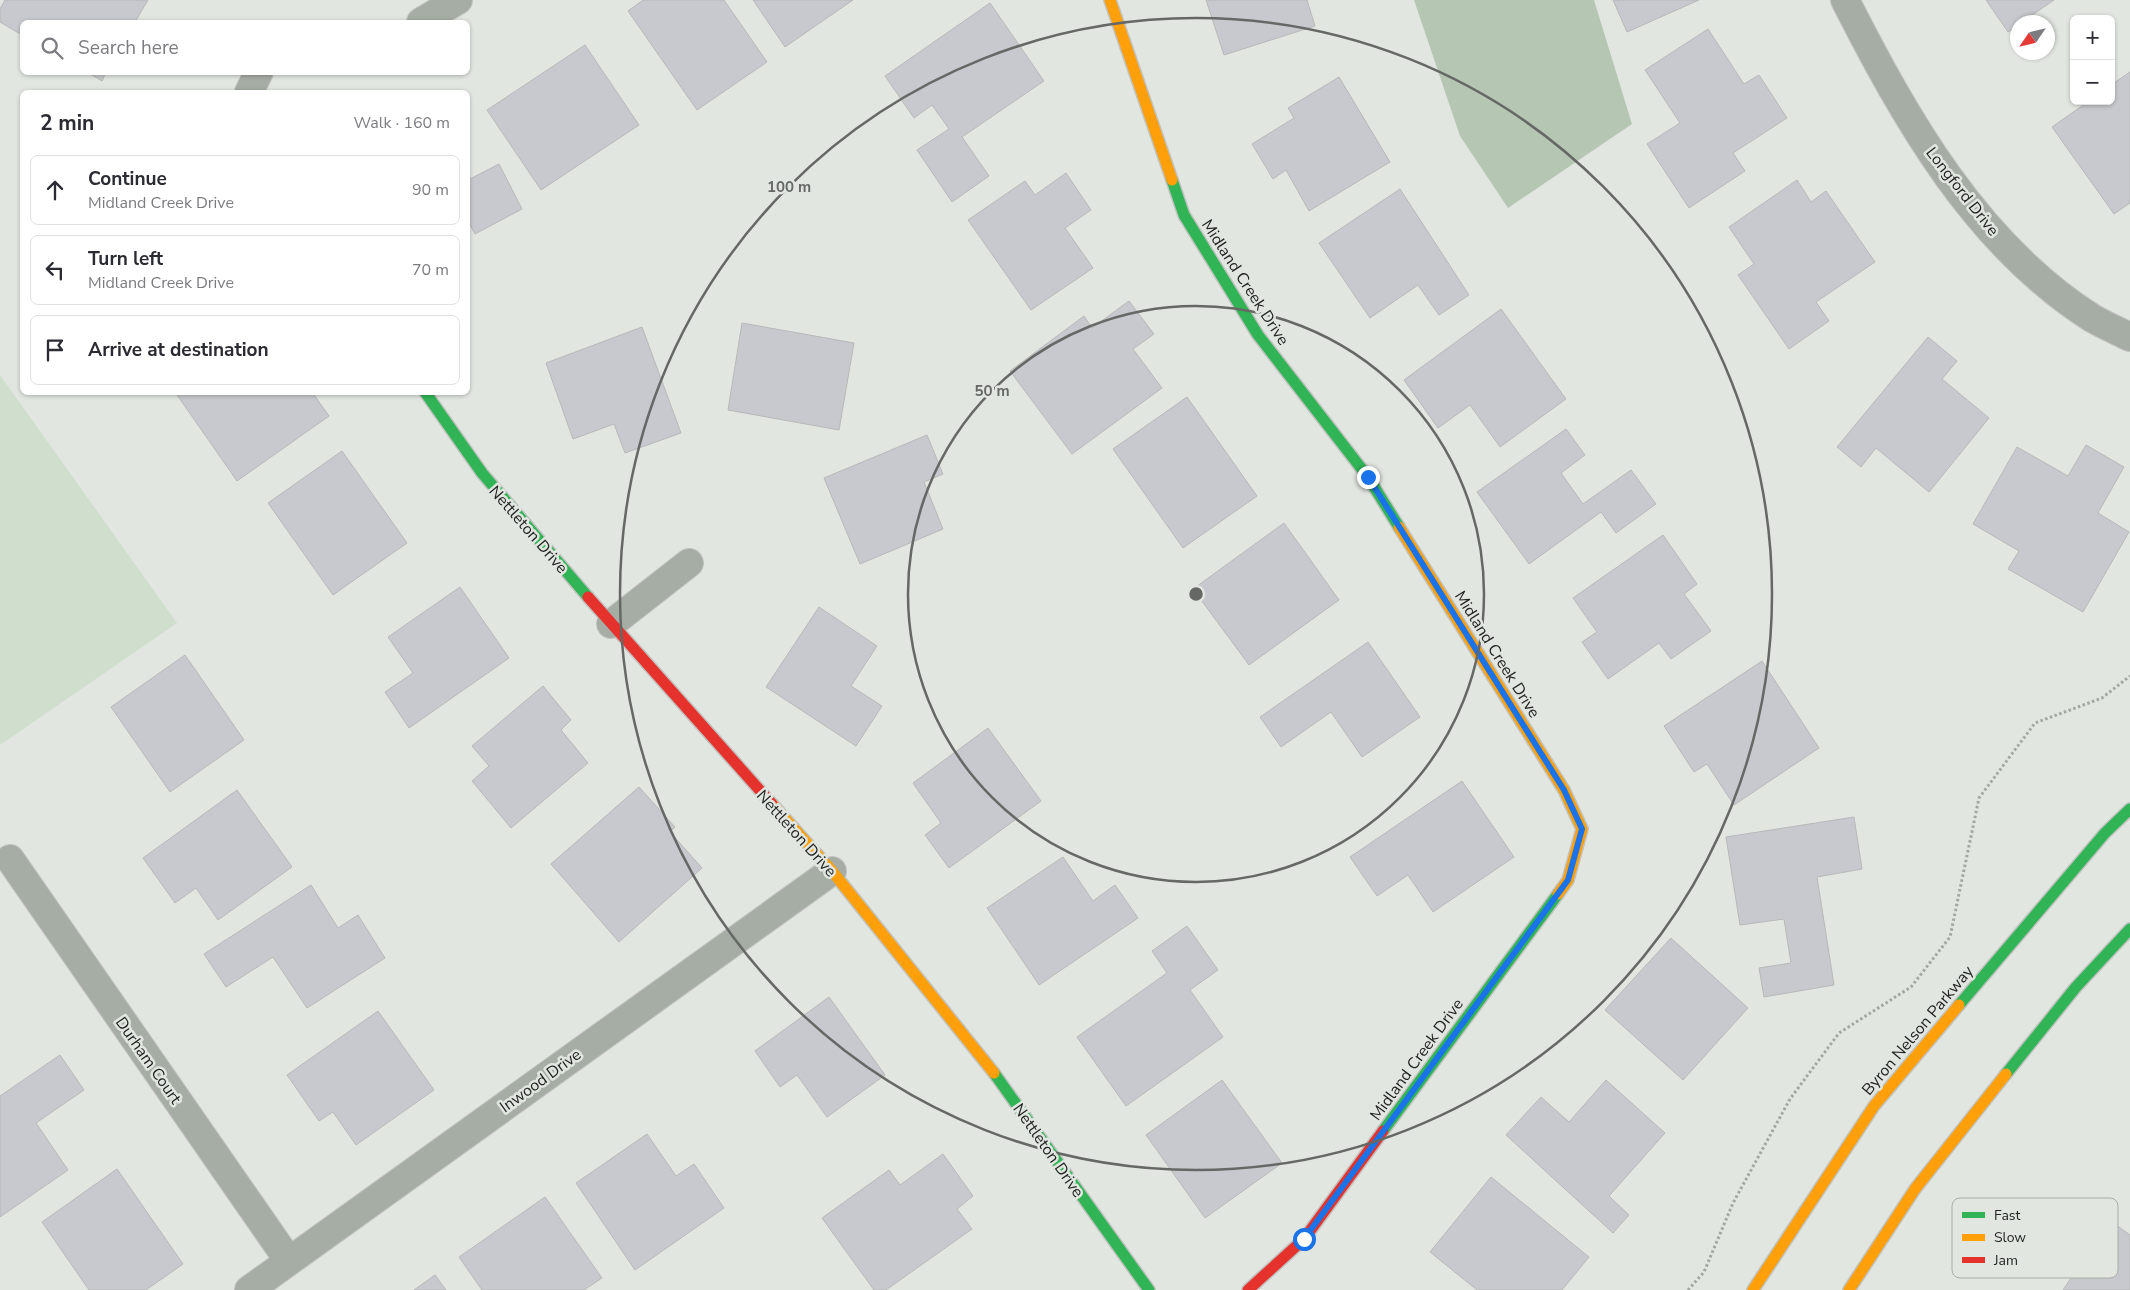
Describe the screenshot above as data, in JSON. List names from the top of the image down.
{
  "streets": {
    "street": [
      "Longford Drive",
      "Midland Creek Drive",
      "Nettleton Drive",
      "Byron Nelson Parkway",
      "Durham Court",
      "Inwood Drive"
    ]
  },
  "crossings": [
    ["Nettleton Drive", "Inwood Drive"],
    ["Durham Court", "Inwood Drive"]
  ],
  "legend": ["Fast", "Slow", "Jam"],
  "north": "bottom left",
  "page": {
    "map_buttons": ["+", "−"],
    "search": "Search here",
    "heading": ["2 min", "Walk · 160 m"],
    "list": [
      ["Continue", "Midland Creek Drive", "90 m"],
      ["Turn left", "Midland Creek Drive", "70 m"],
      "Arrive at destination"
    ]
  },
  "rings": ["100 m", "50 m"]
}
